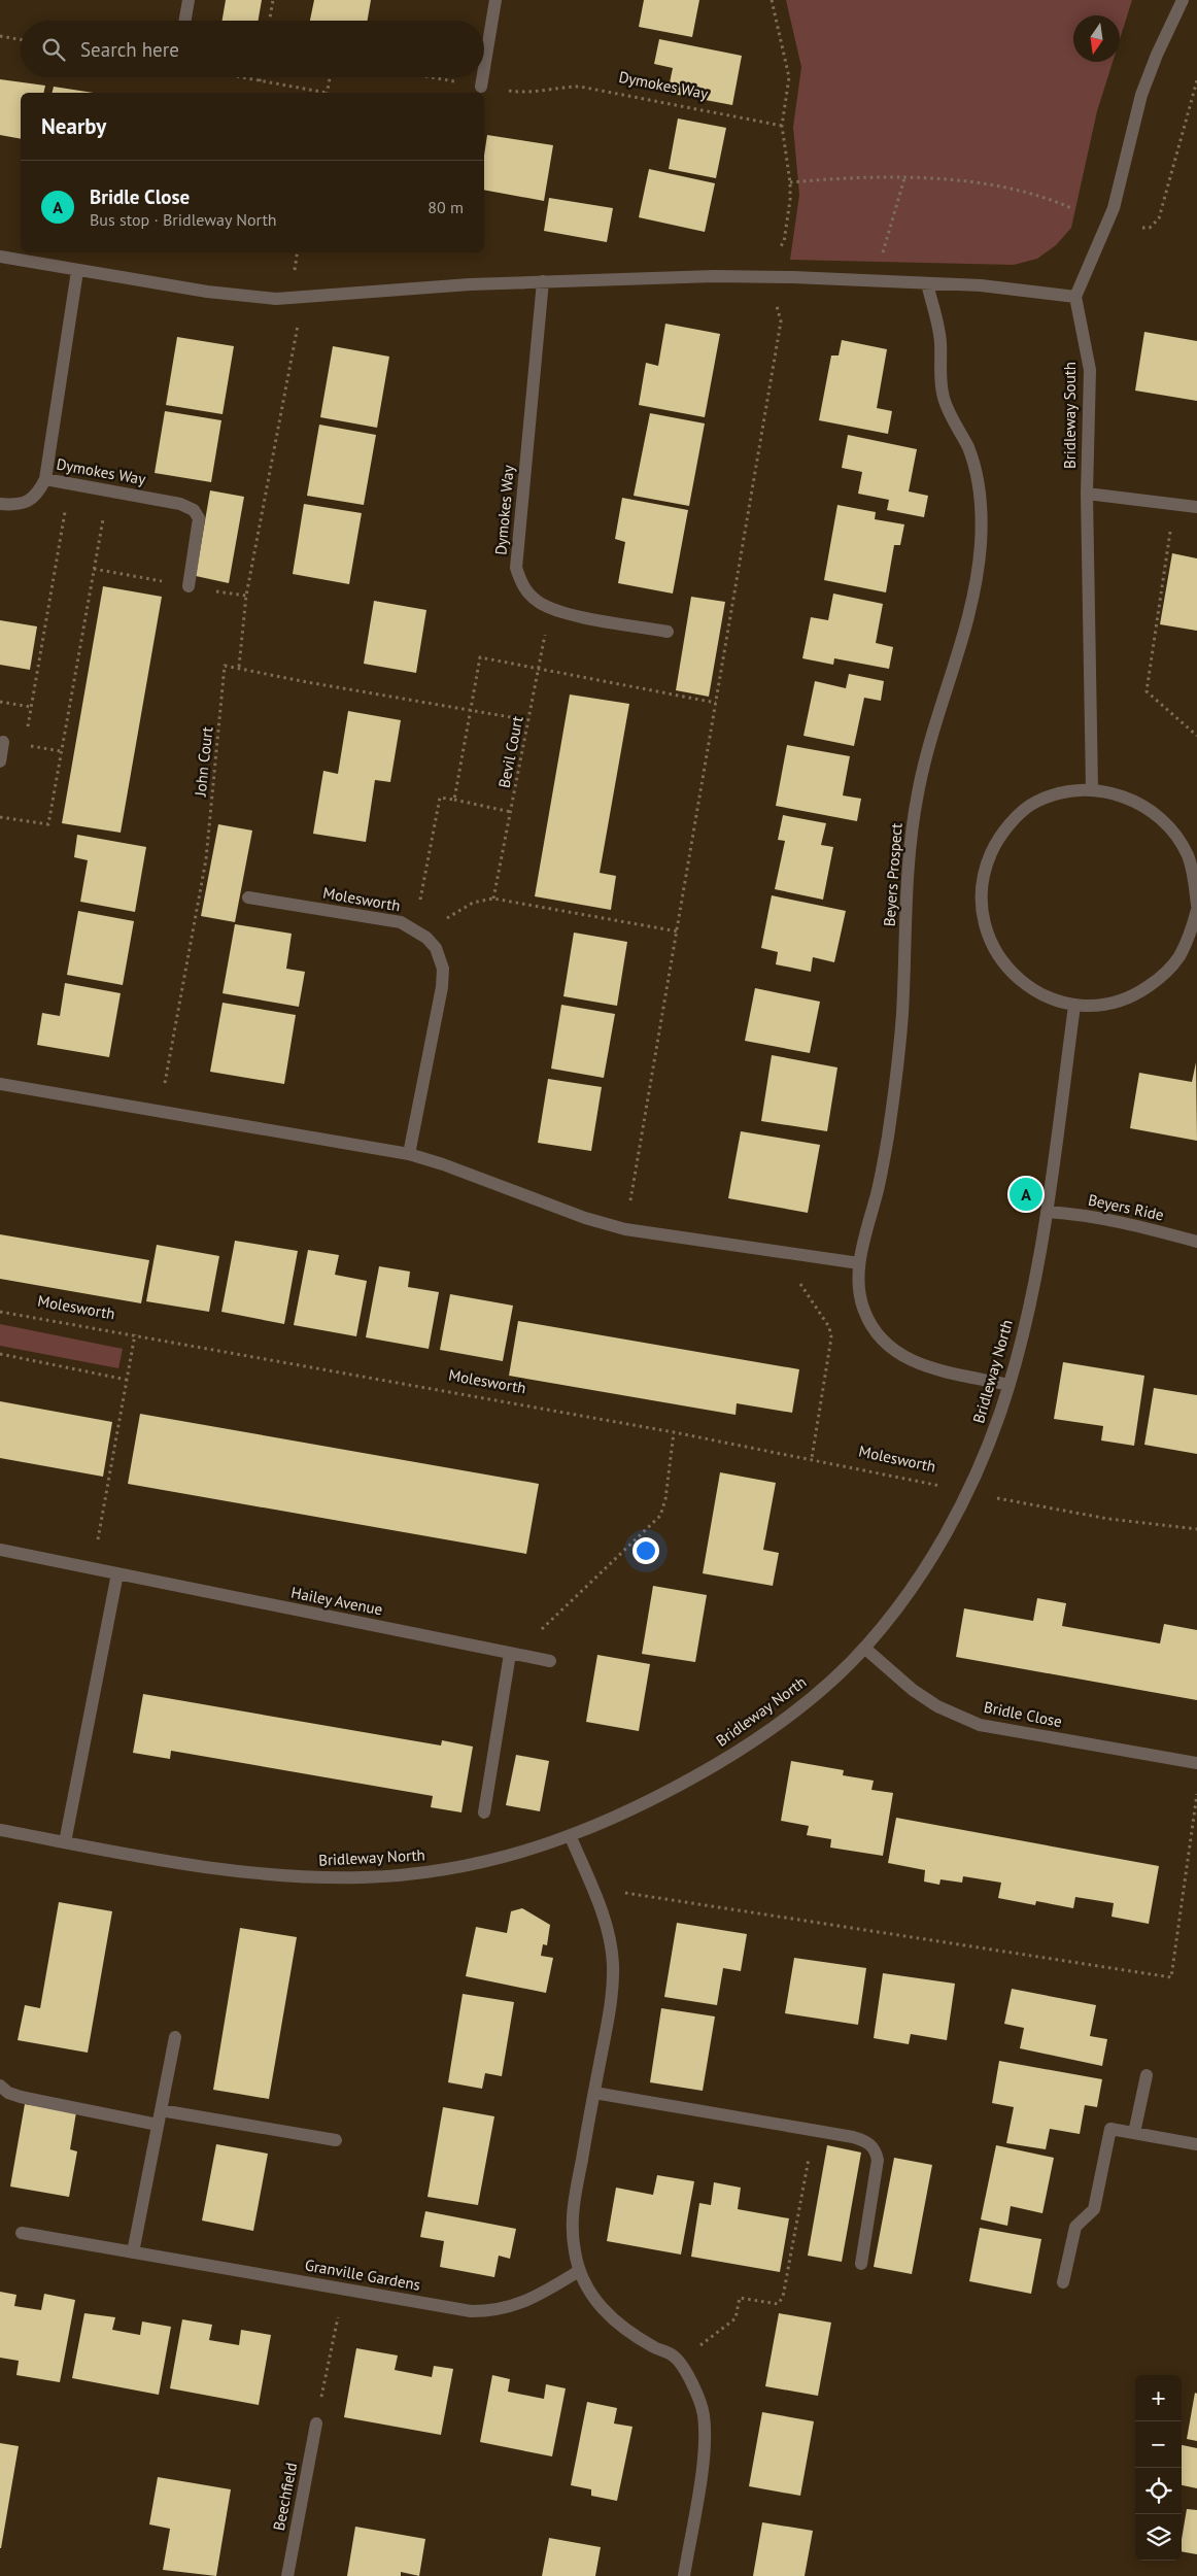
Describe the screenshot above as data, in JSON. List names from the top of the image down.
{
  "streets": {
    "street": [
      "Dymokes Way",
      "Bridleway South",
      "Beyers Prospect",
      "Molesworth",
      "Beyers Ride",
      "Bridleway North",
      "Hailey Avenue",
      "Bridle Close",
      "Granville Gardens",
      "Beechfield"
    ],
    "path": ["Bevil Court", "John Court"]
  },
  "crossings": [
    ["Dymokes Way", "Bevil Court"],
    ["Beyers Prospect", "Bridleway North"],
    ["Molesworth", "Bridleway North"],
    ["Beyers Ride", "Bridleway North"],
    ["Bridleway North", "Bridle Close"]
  ],
  "north": "bottom",
  "page": {
    "search": "Search here",
    "heading": "Nearby",
    "list": [
      {
        "mark": "A",
        "name": "Bridle Close",
        "note": "Bus stop · Bridleway North",
        "value": "80 m"
      }
    ],
    "pins": "A",
    "map_buttons": ["+", "−"]
  }
}
